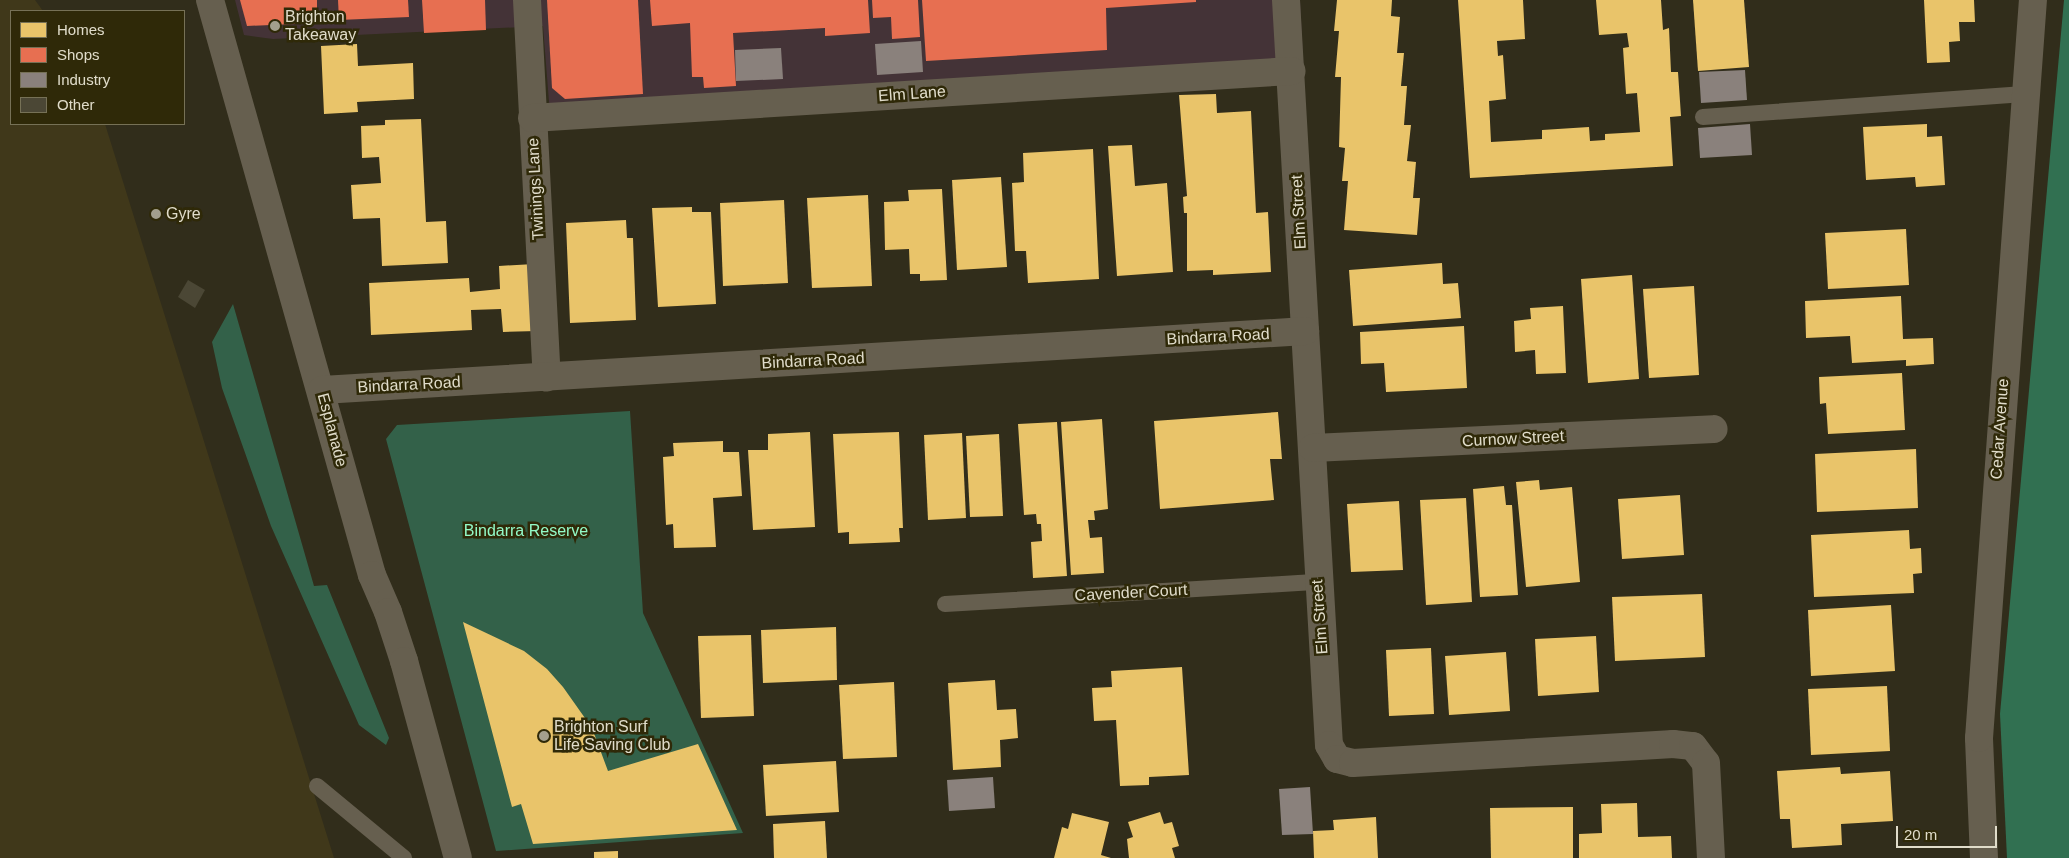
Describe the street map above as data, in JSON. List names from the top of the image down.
{
  "streets": {
    "street": [
      "Elm Lane",
      "Twinings Lane",
      "Elm Street",
      "Bindarra Road",
      "Cedar Avenue",
      "Esplanade",
      "Curnow Street"
    ],
    "lane": ["Cavender Court"]
  },
  "crossings": [
    ["Elm Lane", "Twinings Lane"],
    ["Elm Lane", "Elm Street"],
    ["Twinings Lane", "Bindarra Road"],
    ["Elm Street", "Bindarra Road"],
    ["Elm Street", "Curnow Street"],
    ["Elm Street", "Cavender Court"],
    ["Bindarra Road", "Esplanade"]
  ],
  "parks": ["Bindarra Reserve"],
  "places": ["Brighton Takeaway", "Gyre", "Brighton Surf Life Saving Club"],
  "legend": [
    "Homes",
    "Shops",
    "Industry",
    "Other"
  ],
  "scale_bar": "20 m"
}
